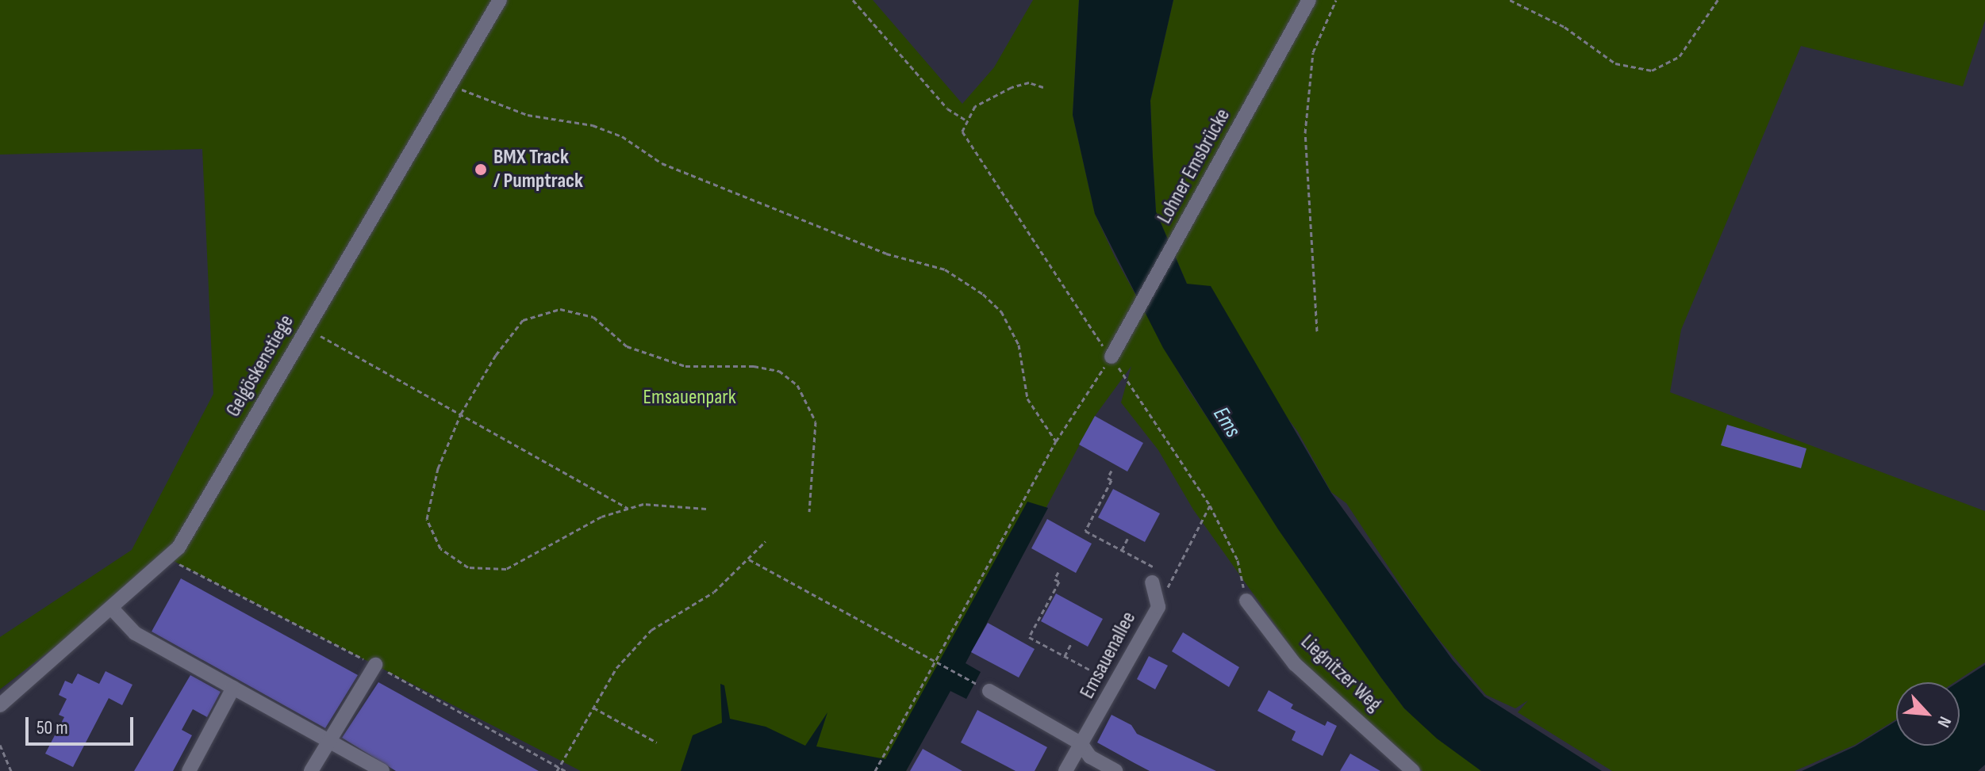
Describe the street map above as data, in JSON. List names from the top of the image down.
{
  "streets": {
    "street": [
      "Lohner Emsbrücke",
      "Gelgöskenstiege",
      "Emsauenallee",
      "Liegnitzer Weg"
    ]
  },
  "water": ["Ems"],
  "parks": ["Emsauenpark"],
  "places": ["BMX Track / Pumptrack"],
  "scale_bar": "50 m",
  "north": "bottom right"
}
